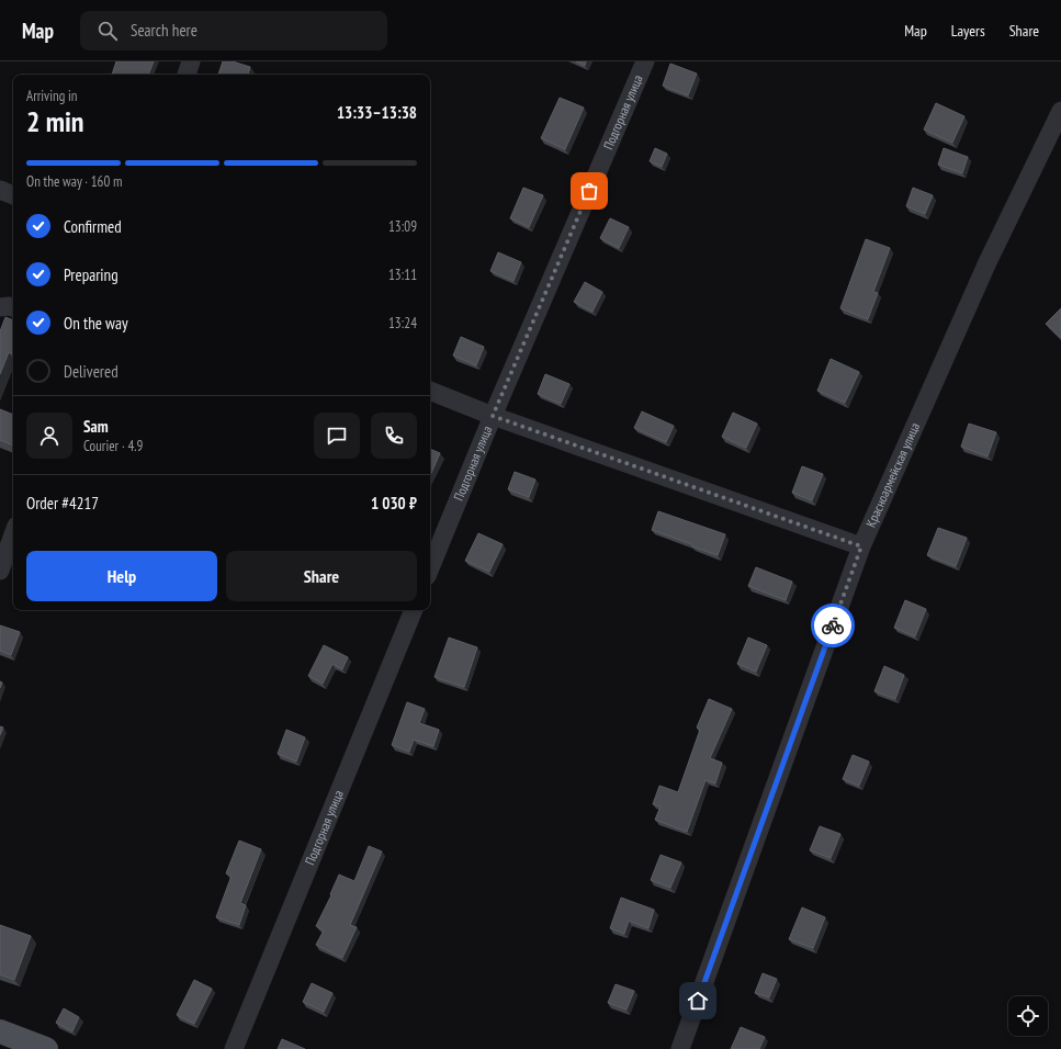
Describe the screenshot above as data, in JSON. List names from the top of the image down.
{
  "streets": {
    "street": ["Подгорная улица", "Красноармейская улица"]
  },
  "page": {
    "header": "Map",
    "search": "Search here",
    "nav": ["Map", "Layers", "Share"],
    "heading": ["2 min", "Arriving in", "13:33–13:38"],
    "panel": [
      "Sam",
      "Courier · 4.9",
      "Order #4217",
      "1 030 ₽"
    ],
    "bar": "On the way · 160 m",
    "list": [
      ["Confirmed", "13:09"],
      ["Preparing", "13:11"],
      ["On the way", "13:24"],
      "Delivered"
    ],
    "buttons": ["Help", "Share"]
  }
}
